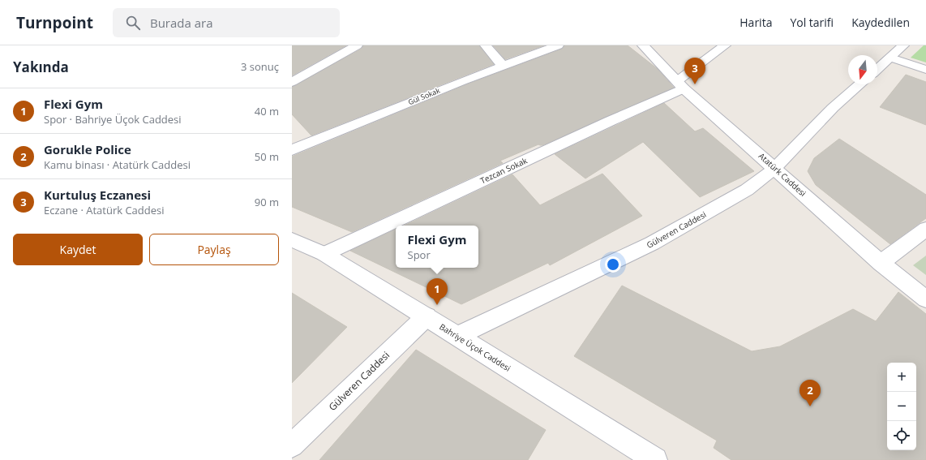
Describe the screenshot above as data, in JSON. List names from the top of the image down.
{
  "streets": {
    "street": [
      "Gül Sokak",
      "Tezcan Sokak",
      "Atatürk Caddesi",
      "Gülveren Caddesi",
      "Bahriye Üçok Caddesi"
    ]
  },
  "crossings": [
    ["Tezcan Sokak", "Atatürk Caddesi"],
    ["Tezcan Sokak", "Bahriye Üçok Caddesi"],
    ["Atatürk Caddesi", "Gülveren Caddesi"],
    ["Gülveren Caddesi", "Bahriye Üçok Caddesi"]
  ],
  "north": "bottom",
  "page": {
    "header": "Turnpoint",
    "search": "Burada ara",
    "nav": ["Harita", "Yol tarifi", "Kaydedilen"],
    "heading": ["Yakında", "3 sonuç"],
    "pins": ["3", "1", "2"],
    "list": [
      {
        "mark": "1",
        "name": "Flexi Gym",
        "note": "Spor · Bahriye Üçok Caddesi",
        "value": "40 m"
      },
      {
        "mark": "2",
        "name": "Gorukle Police",
        "note": "Kamu binası · Atatürk Caddesi",
        "value": "50 m"
      },
      {
        "mark": "3",
        "name": "Kurtuluş Eczanesi",
        "note": "Eczane · Atatürk Caddesi",
        "value": "90 m"
      }
    ],
    "buttons": ["Kaydet", "Paylaş"],
    "popup": ["Flexi Gym", "Spor"],
    "map_buttons": ["+", "−"]
  }
}
